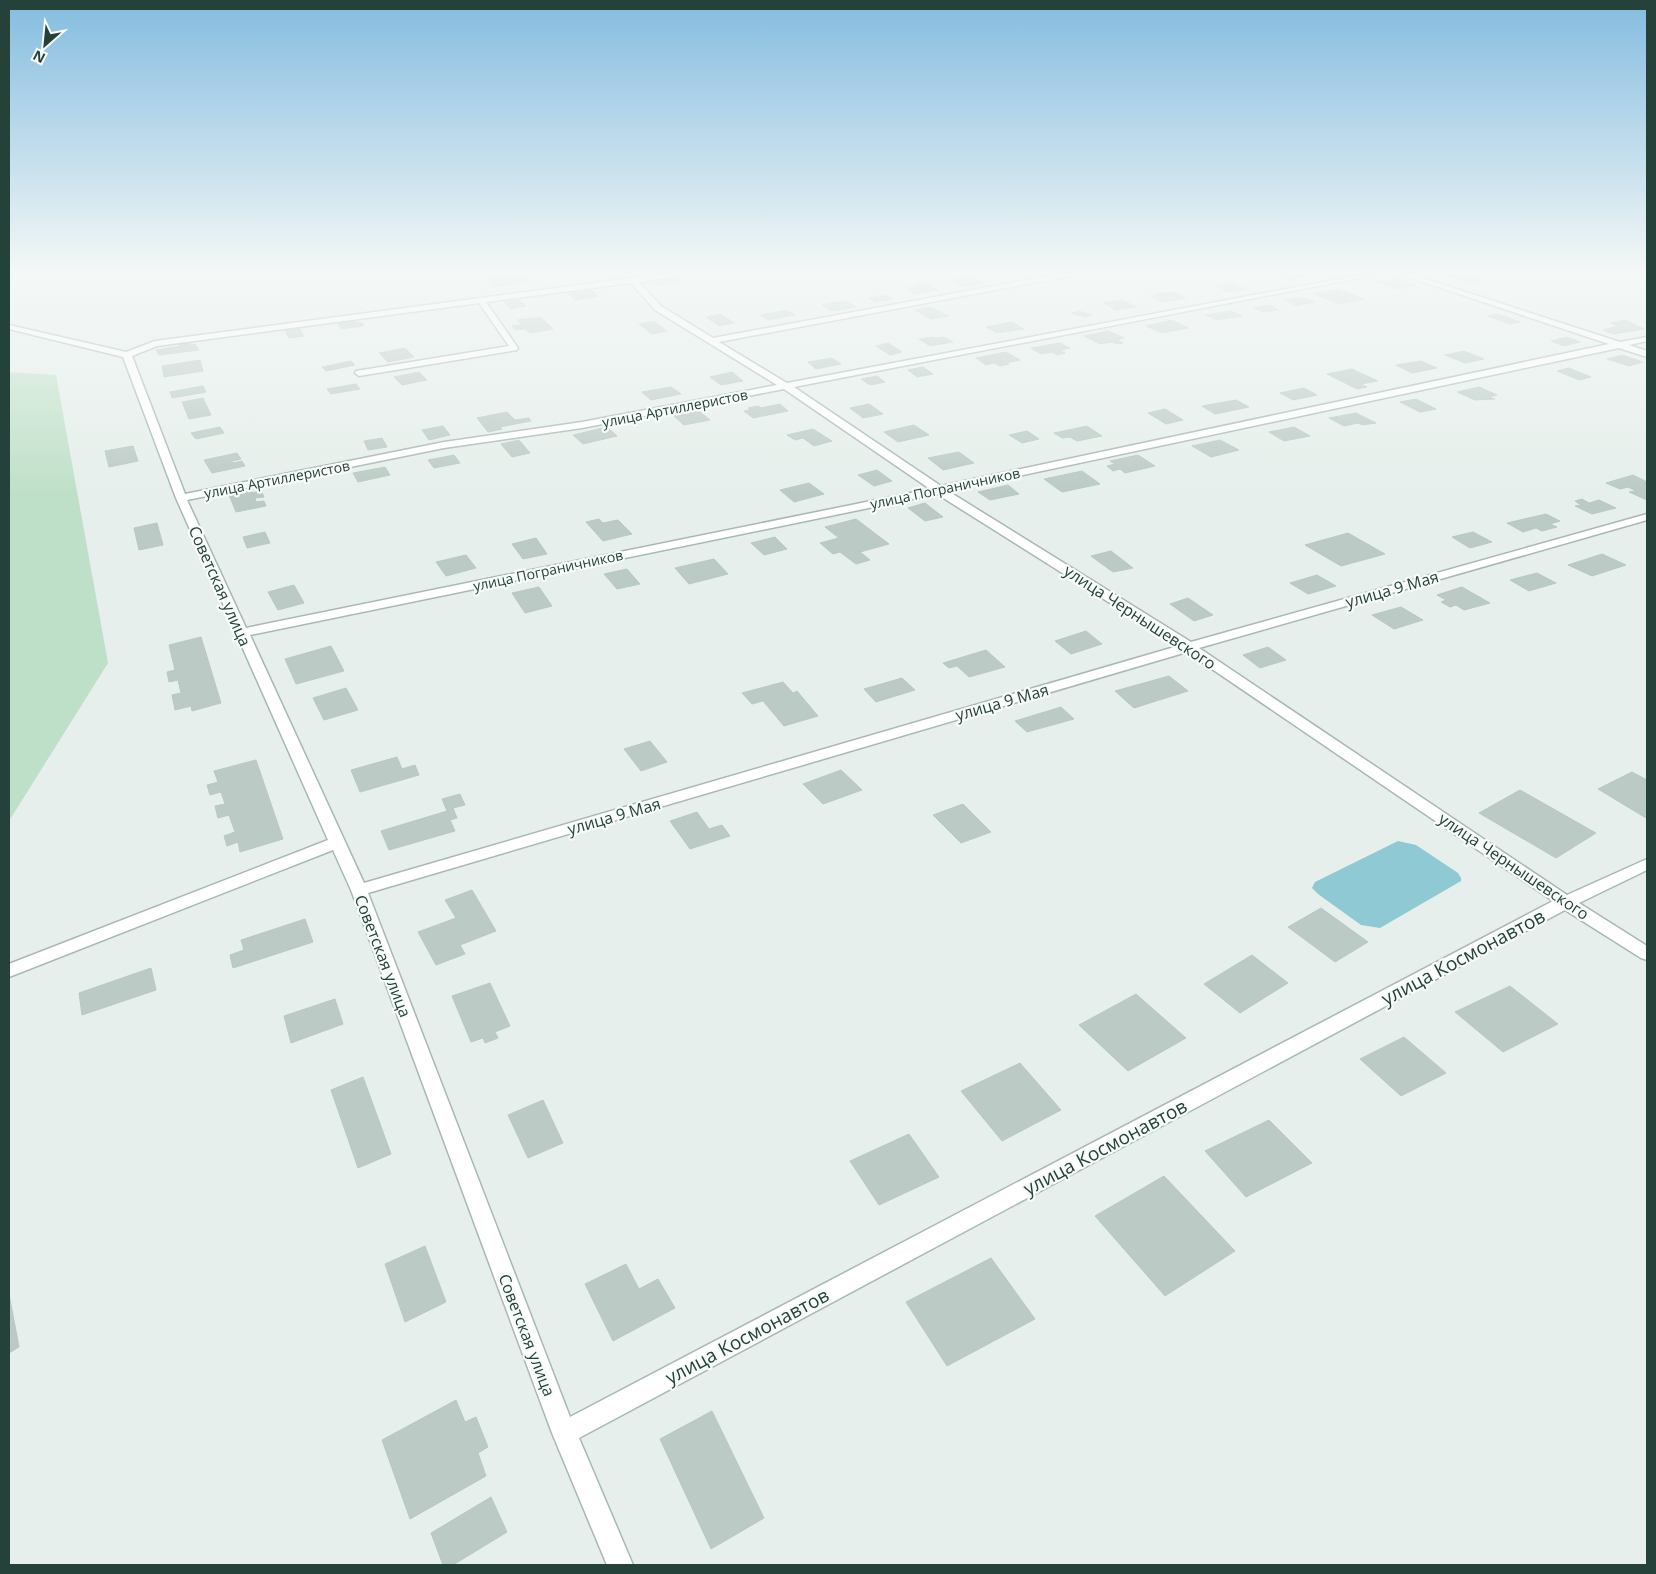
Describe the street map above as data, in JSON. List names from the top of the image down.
{
  "streets": {
    "street": [
      "улица Артиллеристов",
      "улица Пограничников",
      "Советская улица",
      "улица 9 Мая",
      "улица Чернышевского",
      "улица Космонавтов"
    ]
  },
  "crossings": [
    ["улица Артиллеристов", "Советская улица"],
    ["улица Артиллеристов", "улица Чернышевского"],
    ["улица Пограничников", "Советская улица"],
    ["улица Пограничников", "улица Чернышевского"],
    ["Советская улица", "улица 9 Мая"],
    ["Советская улица", "улица Космонавтов"],
    ["улица 9 Мая", "улица Чернышевского"],
    ["улица Чернышевского", "улица Космонавтов"]
  ],
  "north": "bottom left"
}
